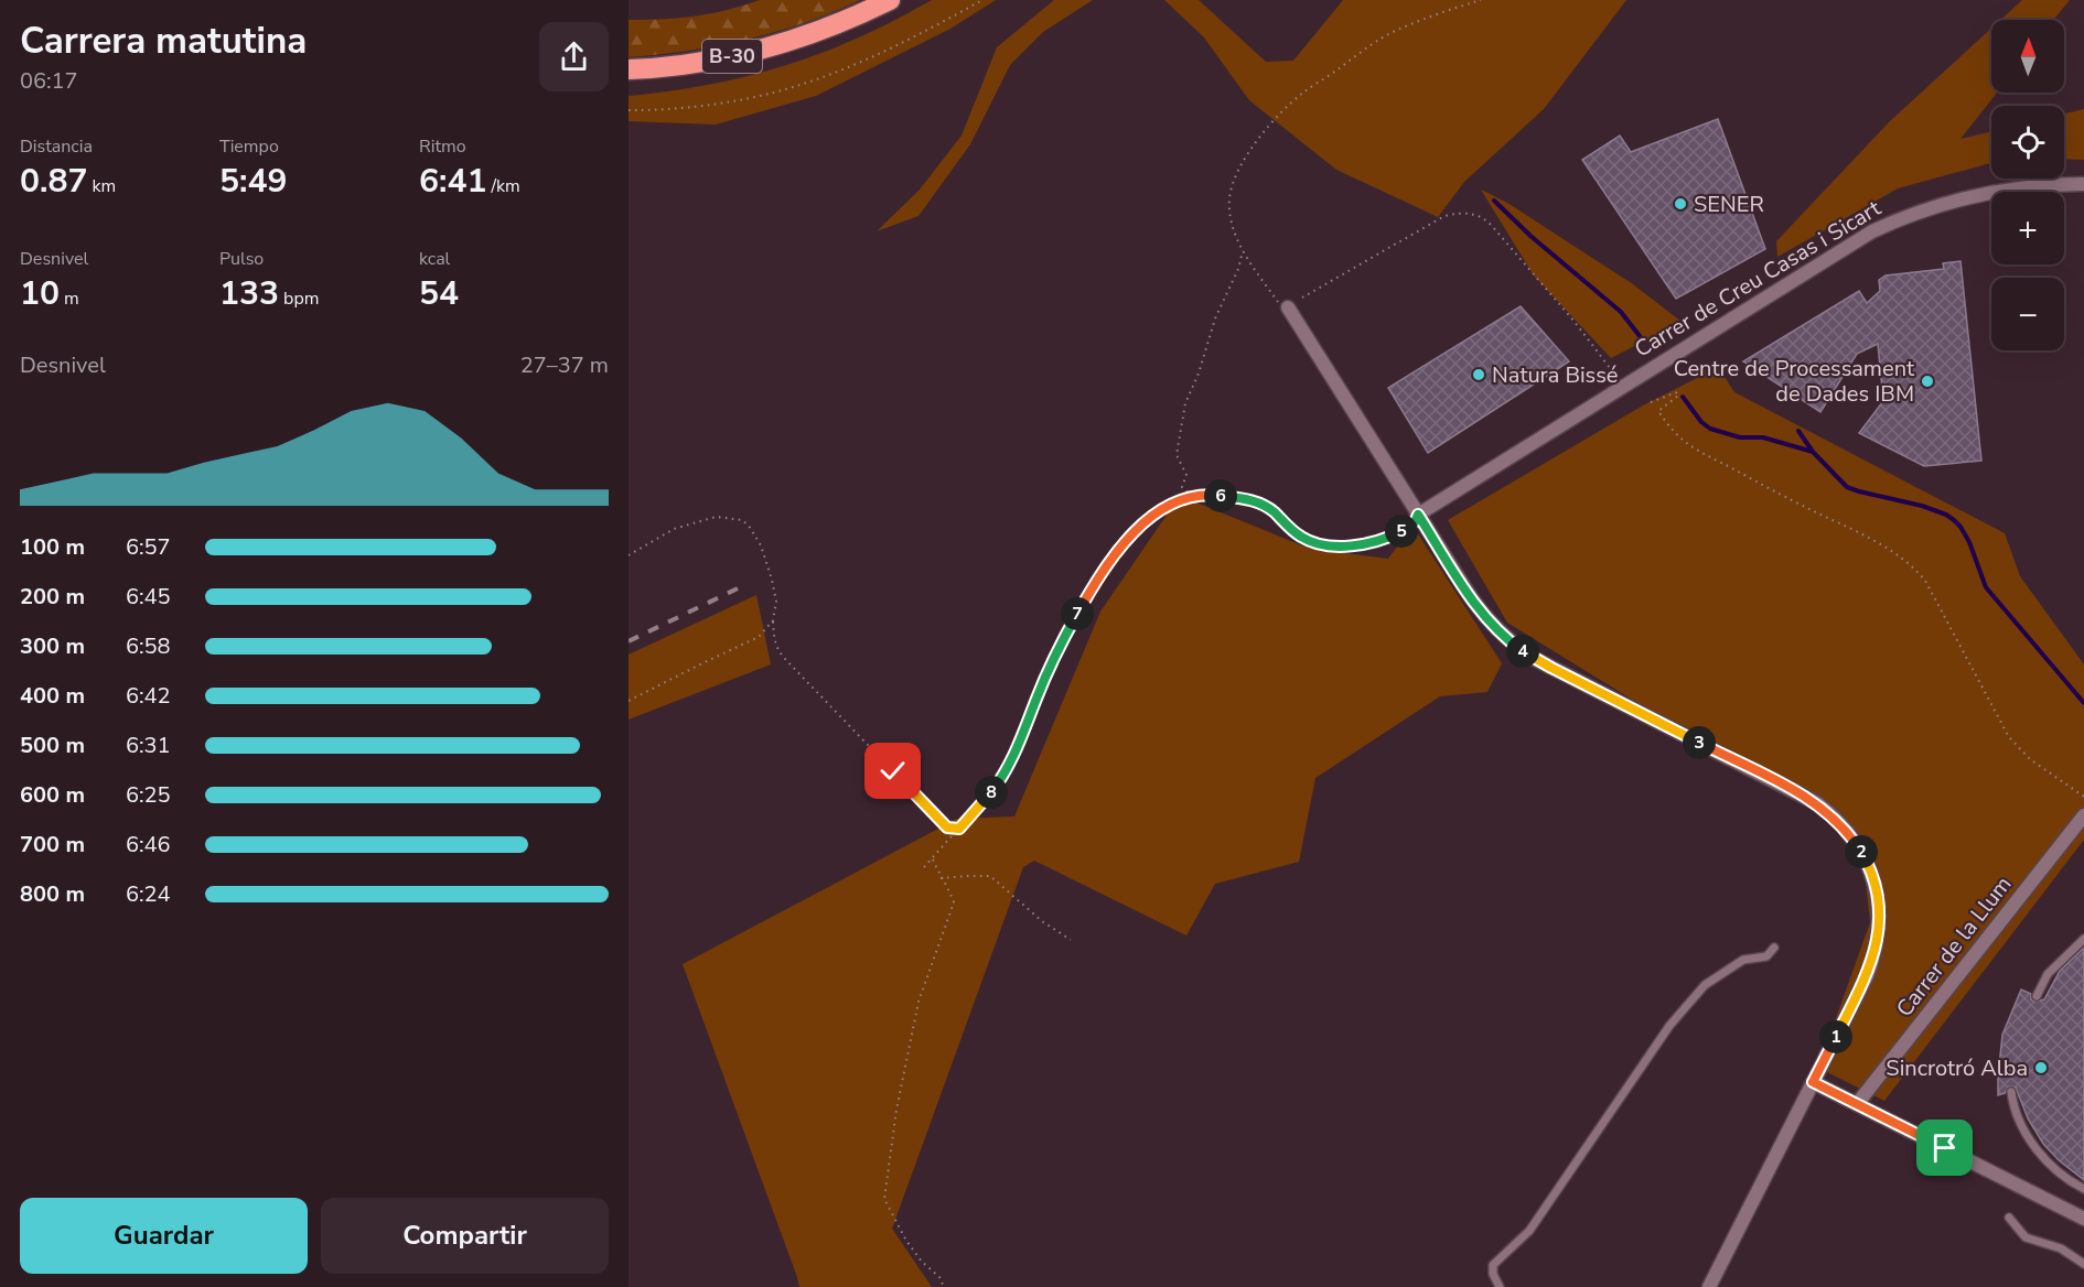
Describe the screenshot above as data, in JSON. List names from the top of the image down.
{
  "streets": {
    "highway": ["B-30"],
    "street": ["Carrer de Creu Casas i Sicart", "Carrer de la Llum"]
  },
  "places": [
    "SENER",
    "Natura Bissé",
    "Centre de Processament de Dades IBM",
    "Sincrotró Alba"
  ],
  "north": "top",
  "page": {
    "heading": ["Carrera matutina", "06:17"],
    "map_buttons": ["+", "−"],
    "stats": [
      ["Distancia", "0.87 km"],
      ["Tiempo", "5:49"],
      ["Ritmo", "6:41 /km"],
      ["Desnivel", "10 m"],
      ["Pulso", "133 bpm"],
      ["kcal", "54"]
    ],
    "chart": ["Desnivel", "27–37 m"],
    "pins": [
      "6",
      "5",
      "7",
      "4",
      "3",
      "8",
      "2",
      "1"
    ],
    "list": [
      {
        "name": "100 m",
        "note": "6:57"
      },
      {
        "name": "200 m",
        "note": "6:45"
      },
      {
        "name": "300 m",
        "note": "6:58"
      },
      {
        "name": "400 m",
        "note": "6:42"
      },
      {
        "name": "500 m",
        "note": "6:31"
      },
      {
        "name": "600 m",
        "note": "6:25"
      },
      {
        "name": "700 m",
        "note": "6:46"
      },
      {
        "name": "800 m",
        "note": "6:24"
      }
    ],
    "buttons": ["Guardar", "Compartir"]
  }
}
